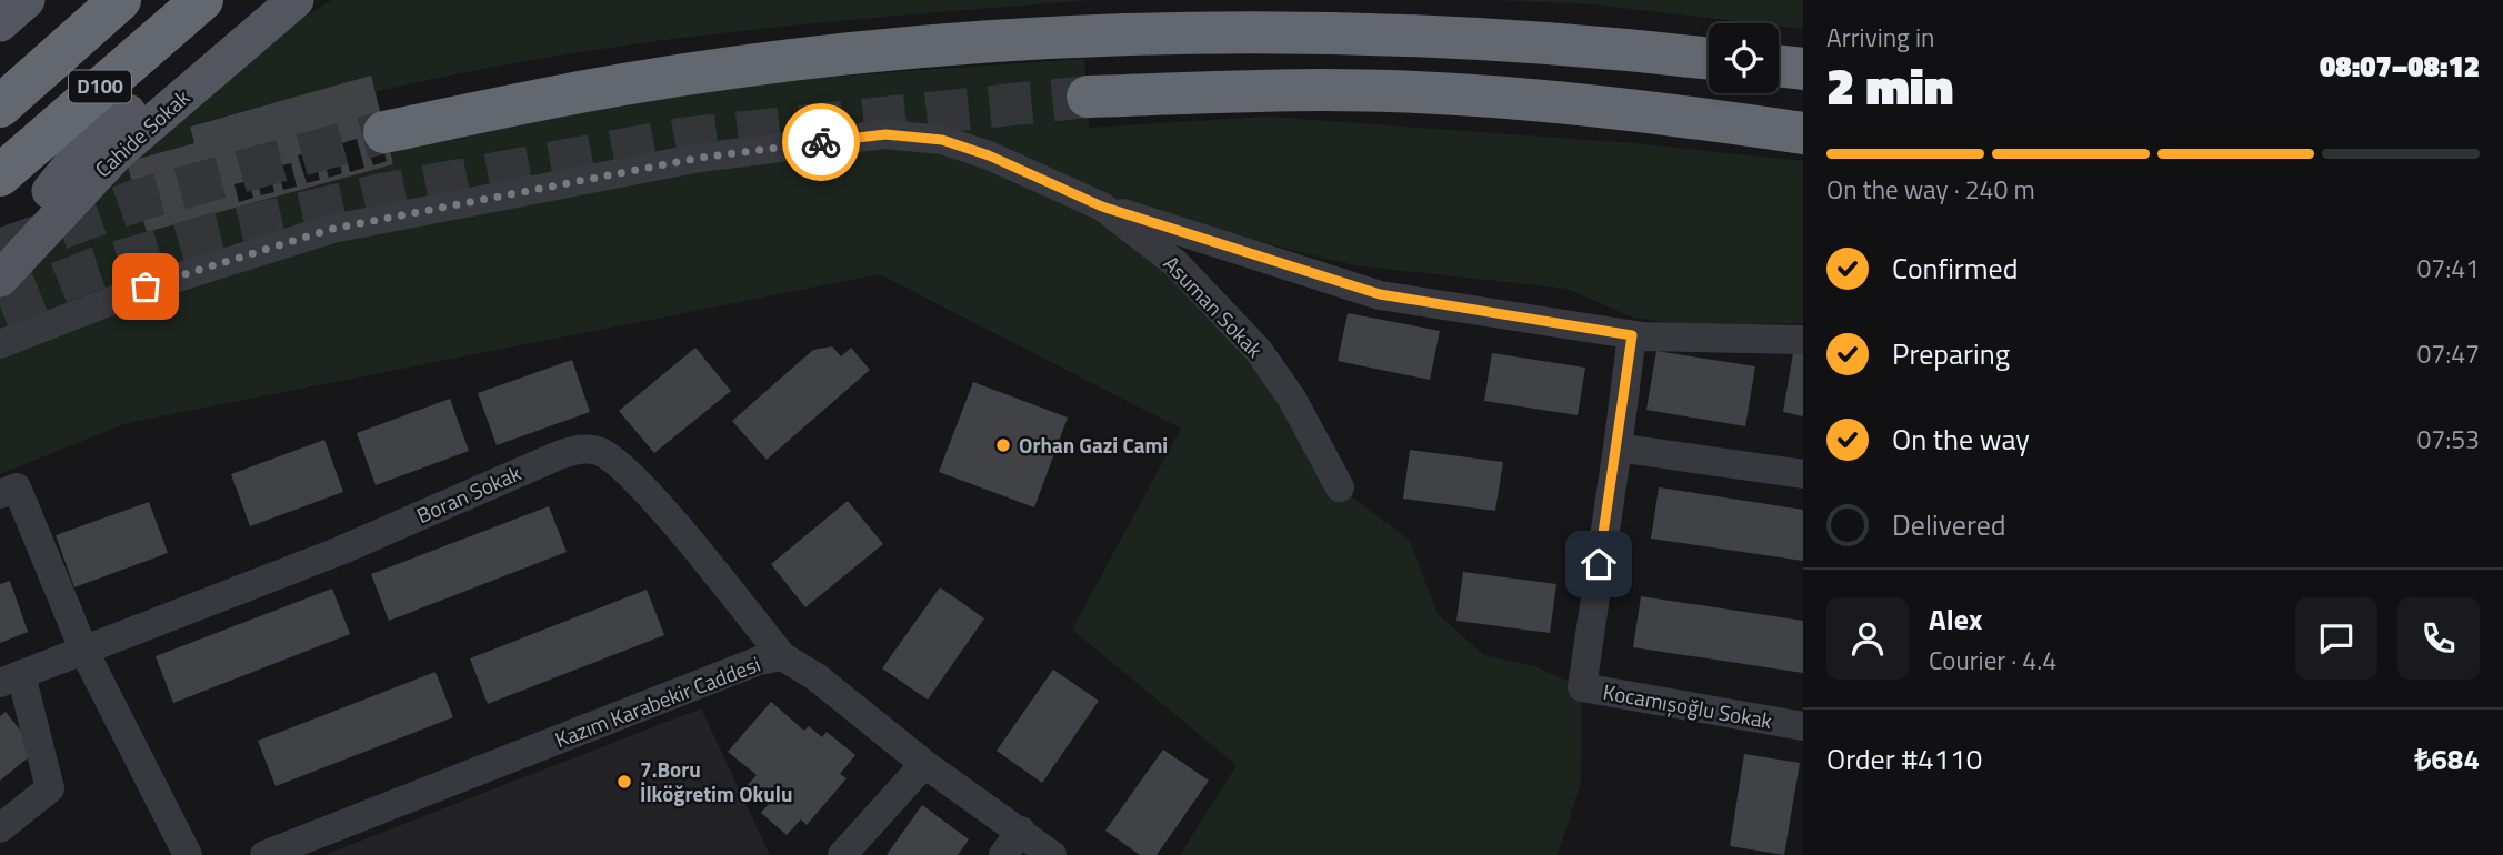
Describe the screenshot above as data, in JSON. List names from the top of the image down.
{
  "streets": {
    "highway": ["D100"],
    "main road": ["Cahide Sokak"],
    "street": [
      "Asuman Sokak",
      "Boran Sokak",
      "Kazım Karabekir Caddesi",
      "Kocamışoğlu Sokak"
    ]
  },
  "crossings": [
    ["Boran Sokak", "Kazım Karabekir Caddesi"]
  ],
  "places": ["Orhan Gazi Cami", "7.Boru İlköğretim Okulu"],
  "page": {
    "heading": ["2 min", "Arriving in", "08:07–08:12"],
    "panel": [
      "Alex",
      "Courier · 4.4",
      "Order #4110",
      "₺684"
    ],
    "bar": "On the way · 240 m",
    "list": [
      ["Confirmed", "07:41"],
      ["Preparing", "07:47"],
      ["On the way", "07:53"],
      "Delivered"
    ]
  }
}
